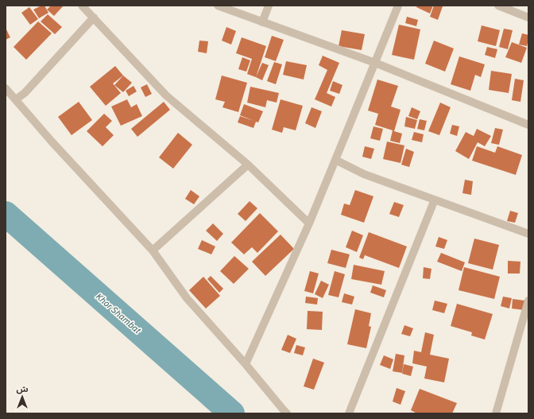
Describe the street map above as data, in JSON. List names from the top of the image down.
{
  "water": ["Khor Shambat"],
  "north": "top"
}
